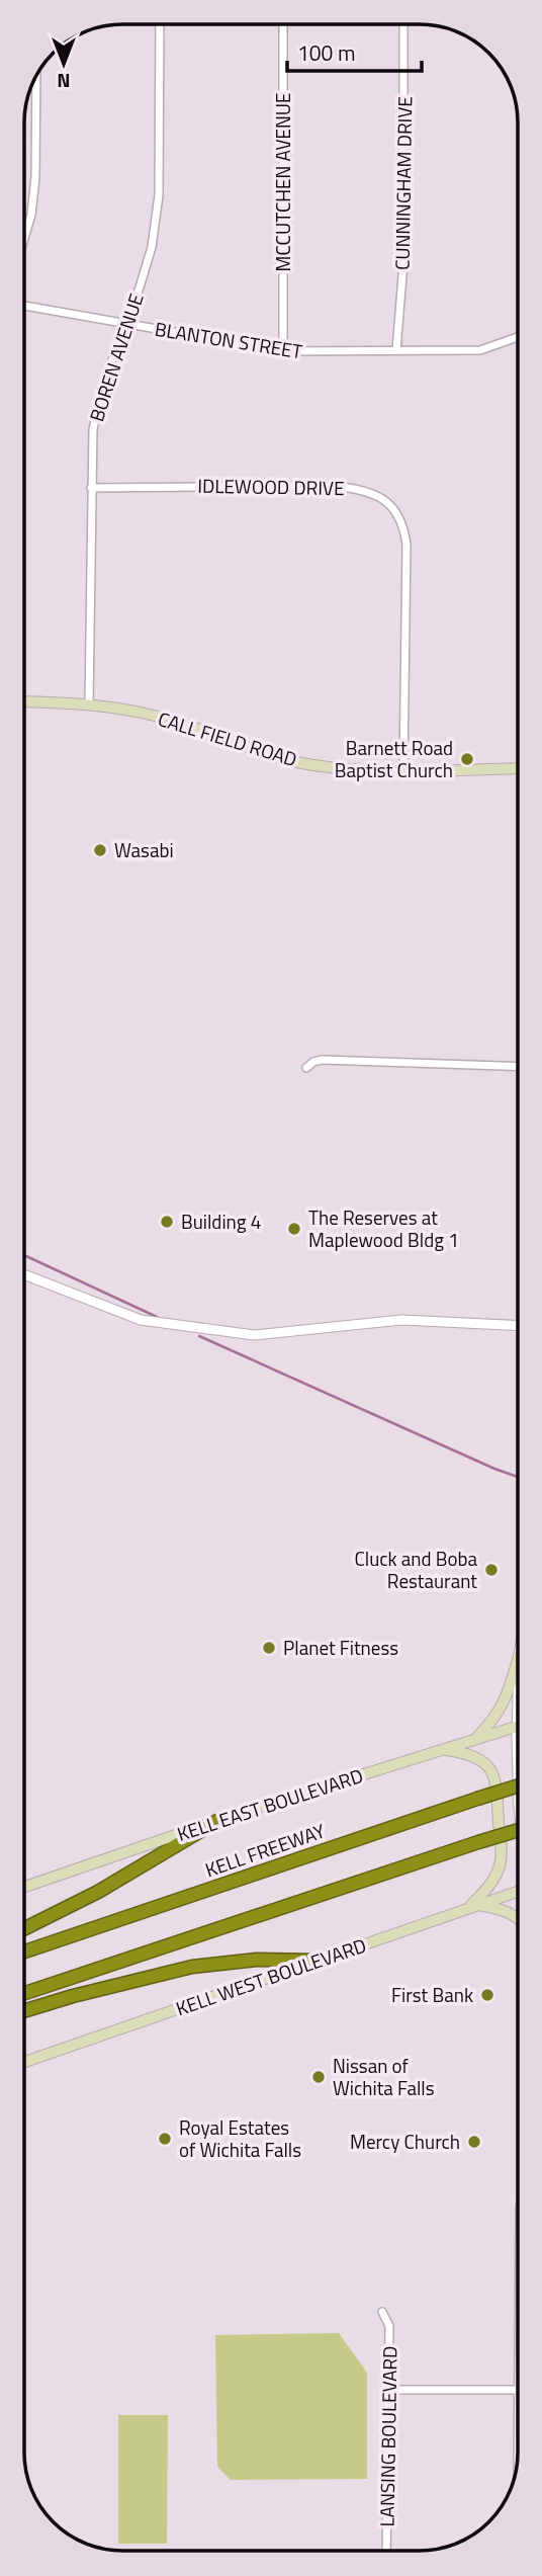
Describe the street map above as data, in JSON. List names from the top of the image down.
{
  "streets": {
    "highway": ["KELL FREEWAY"],
    "main road": ["CALL FIELD ROAD", "KELL EAST BOULEVARD", "KELL WEST BOULEVARD"],
    "street": [
      "MCCUTCHEN AVENUE",
      "CUNNINGHAM DRIVE",
      "BLANTON STREET",
      "BOREN AVENUE",
      "IDLEWOOD DRIVE",
      "LANSING BOULEVARD"
    ]
  },
  "crossings": [
    ["MCCUTCHEN AVENUE", "BLANTON STREET"],
    ["CUNNINGHAM DRIVE", "BLANTON STREET"],
    ["BLANTON STREET", "BOREN AVENUE"],
    ["BOREN AVENUE", "IDLEWOOD DRIVE"],
    ["BOREN AVENUE", "CALL FIELD ROAD"],
    ["IDLEWOOD DRIVE", "CALL FIELD ROAD"]
  ],
  "places": [
    "Barnett Road Baptist Church",
    "Wasabi",
    "Building 4",
    "The Reserves at Maplewood Bldg 1",
    "Cluck and Boba Restaurant",
    "Planet Fitness",
    "First Bank",
    "Nissan of Wichita Falls",
    "Royal Estates of Wichita Falls",
    "Mercy Church"
  ],
  "scale_bar": "100 m",
  "north": "bottom"
}
